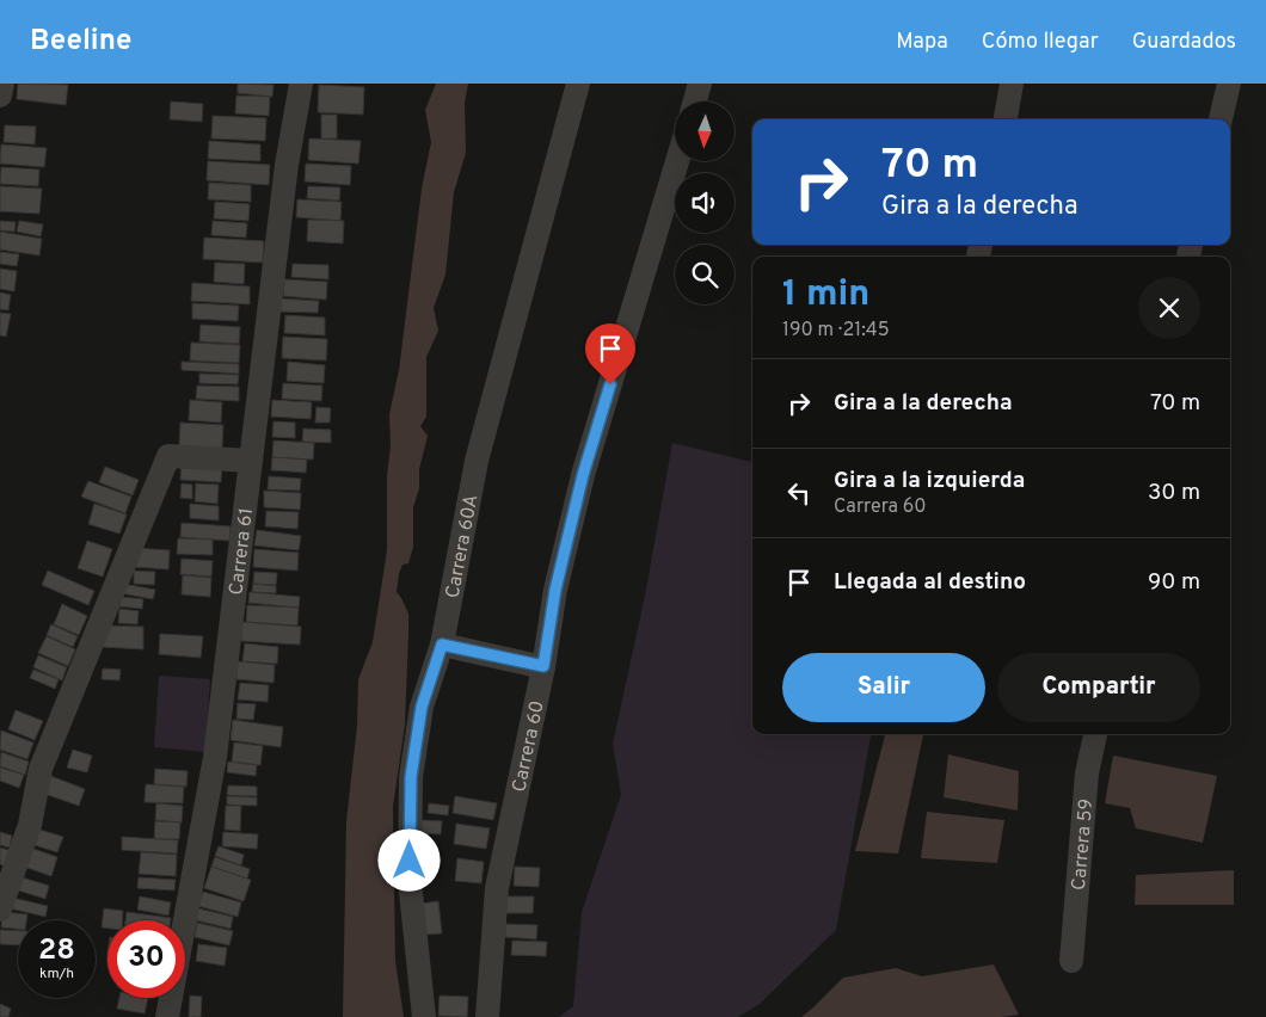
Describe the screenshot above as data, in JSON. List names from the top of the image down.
{
  "streets": {
    "street": [
      "Carrera 60A",
      "Carrera 61",
      "Carrera 60",
      "Carrera 59"
    ]
  },
  "north": "bottom",
  "page": {
    "header": "Beeline",
    "nav": ["Mapa", "Cómo llegar", "Guardados"],
    "turn": ["70 m", "Gira a la derecha"],
    "heading": ["1 min", "190 m · 21:45"],
    "list": [
      {
        "name": "Gira a la derecha",
        "value": "70 m"
      },
      {
        "name": "Gira a la izquierda",
        "note": "Carrera 60",
        "value": "30 m"
      },
      {
        "name": "Llegada al destino",
        "value": "90 m"
      }
    ],
    "buttons": ["Salir", "Compartir"],
    "speed": "28 km/h",
    "limit": "30"
  }
}
